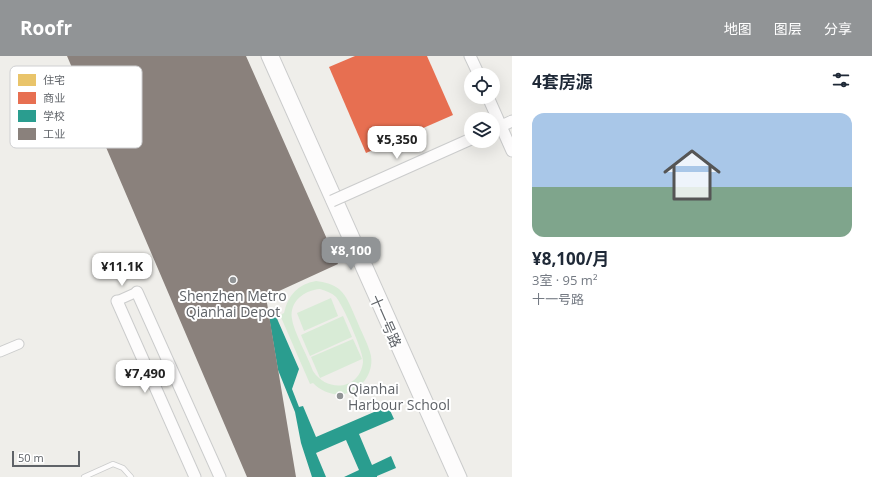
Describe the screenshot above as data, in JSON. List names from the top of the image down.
{
  "streets": {
    "street": ["十一号路"]
  },
  "places": ["Shenzhen Metro Qianhai Depot", "Qianhai Harbour School"],
  "legend": [
    "住宅",
    "商业",
    "学校",
    "工业"
  ],
  "scale_bar": "50 m",
  "page": {
    "header": "Roofr",
    "nav": ["地图", "图层", "分享"],
    "heading": "4套房源",
    "list": [
      {
        "name": "¥8,100/月",
        "note": "3室 · 95 m² · 十一号路"
      }
    ],
    "price": [
      "¥5,350",
      "¥8,100",
      "¥11.1K",
      "¥7,490"
    ],
    "scale": "50 m"
  }
}
